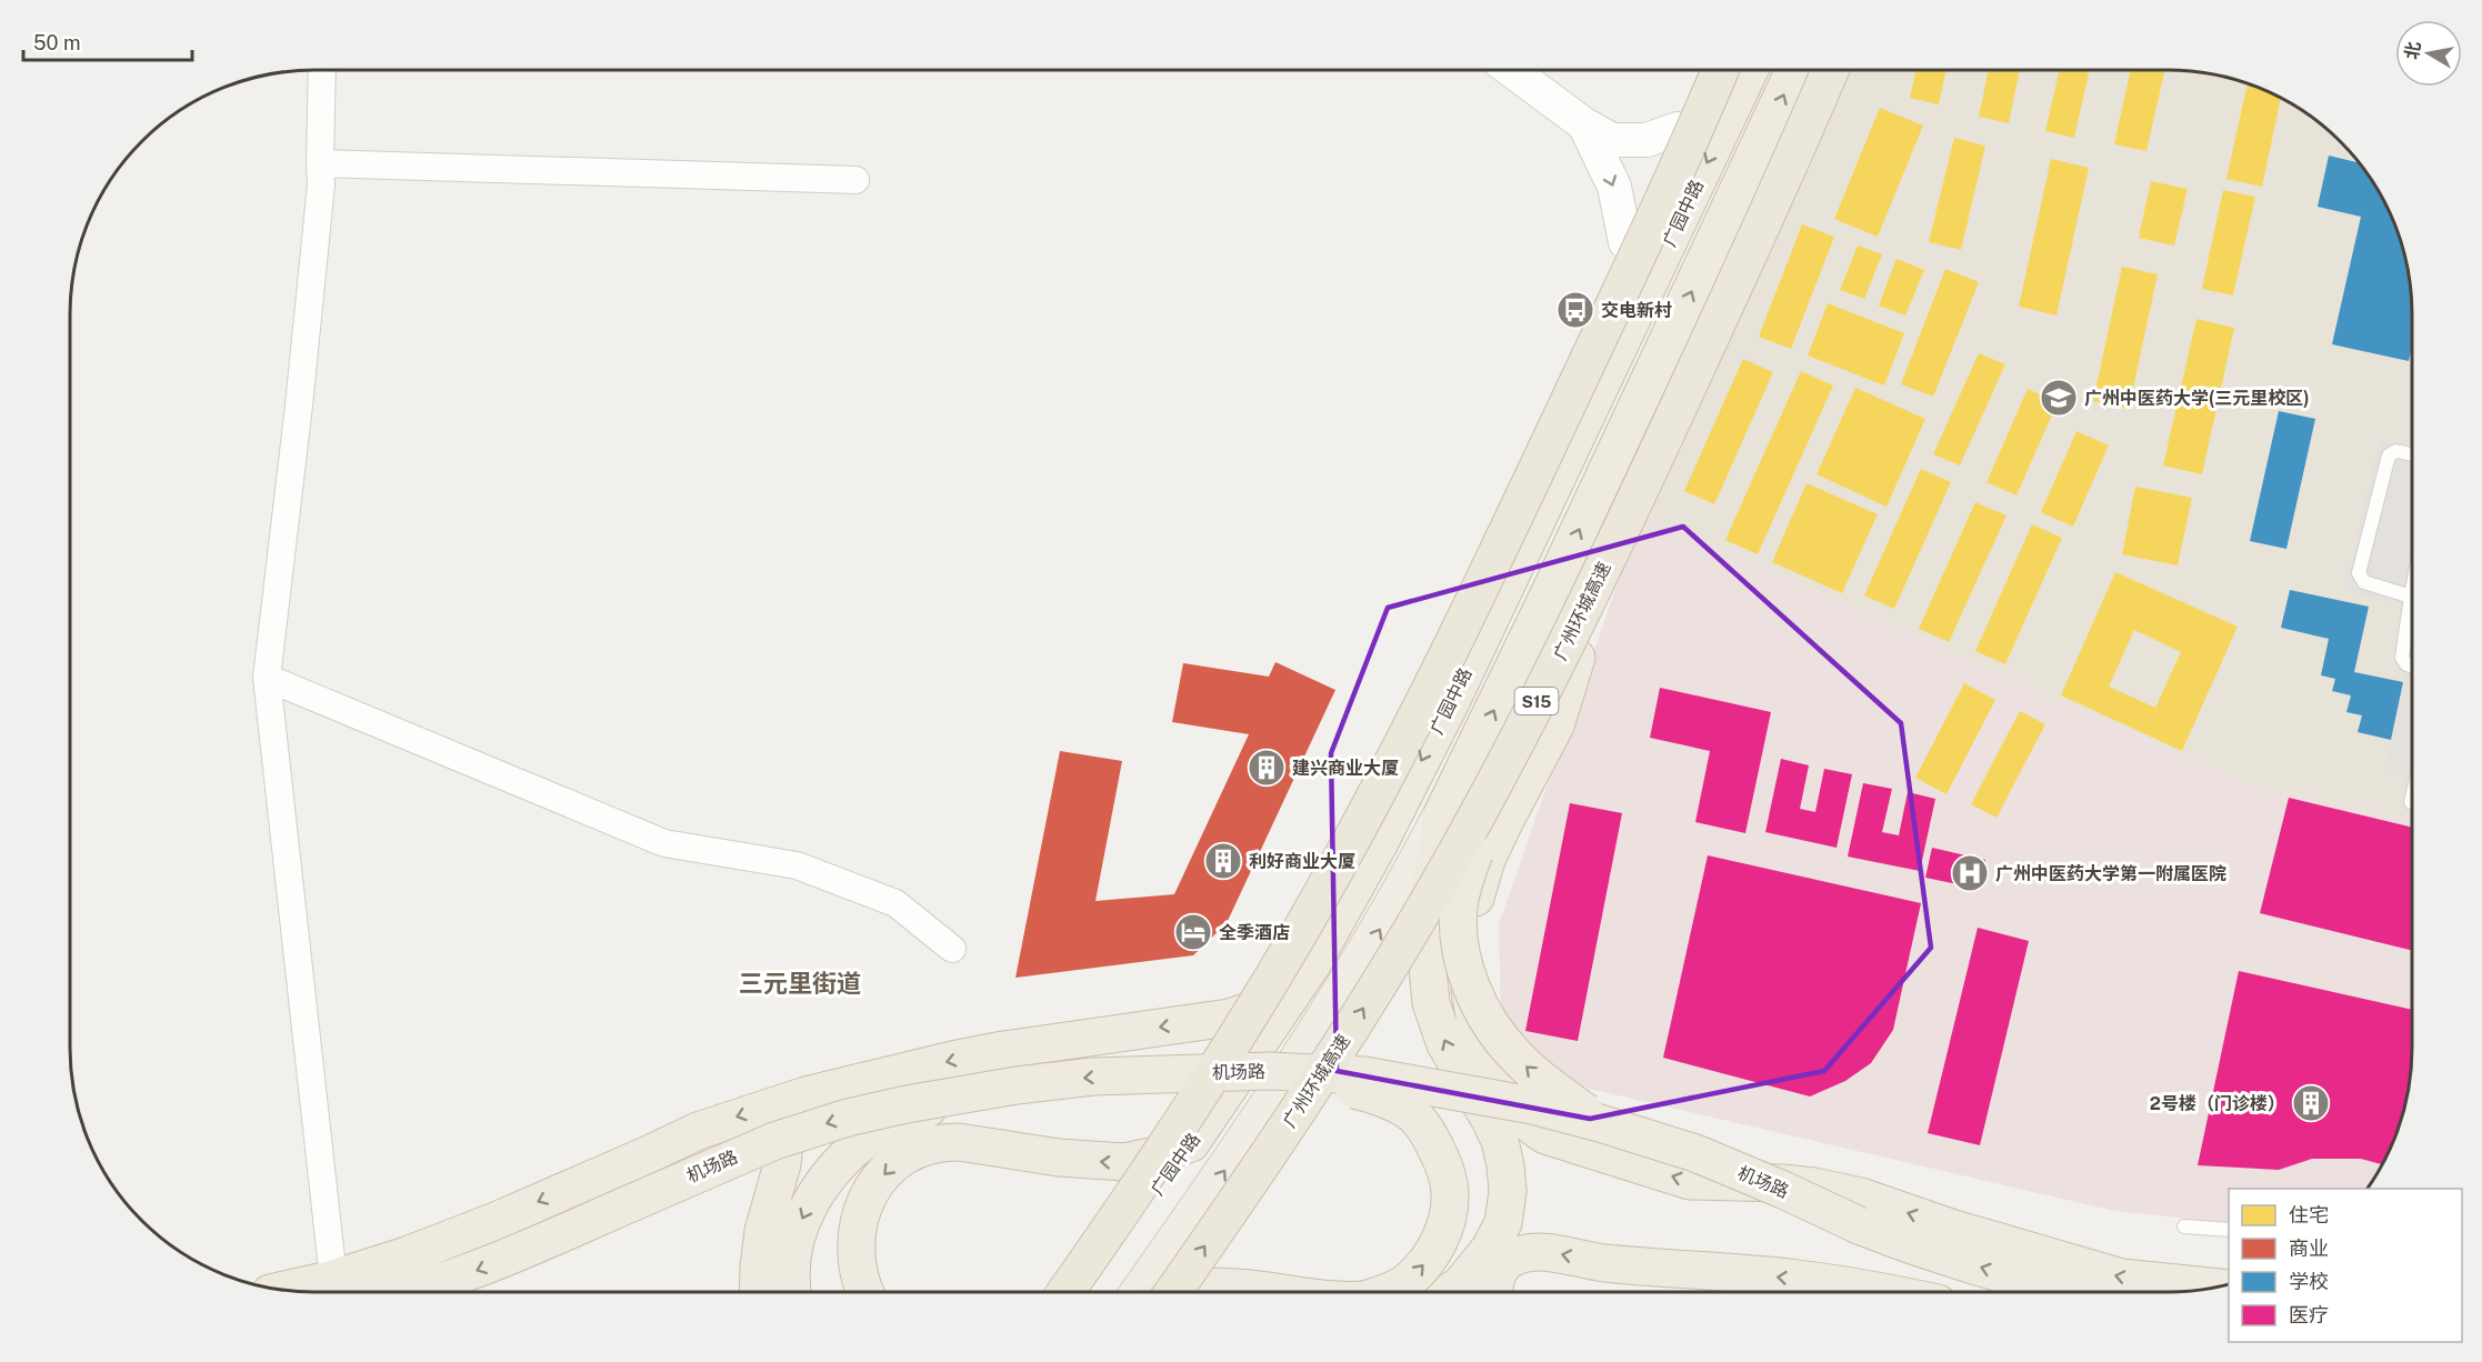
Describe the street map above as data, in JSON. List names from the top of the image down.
{
  "streets": {
    "highway": [
      "广园中路",
      "广州环城高速",
      "S15",
      "机场路"
    ]
  },
  "districts": ["三元里街道"],
  "places": {
    "bus stop": ["交电新村"],
    "school or university": ["广州中医药大学(三元里校区)"],
    "building": ["建兴商业大厦", "利好商业大厦", "2号楼（门诊楼）"],
    "hospital": ["广州中医药大学第一附属医院"],
    "hotel": ["全季酒店"]
  },
  "legend": [
    "住宅",
    "商业",
    "学校",
    "医疗"
  ],
  "scale_bar": "50 m",
  "north": "left"
}
